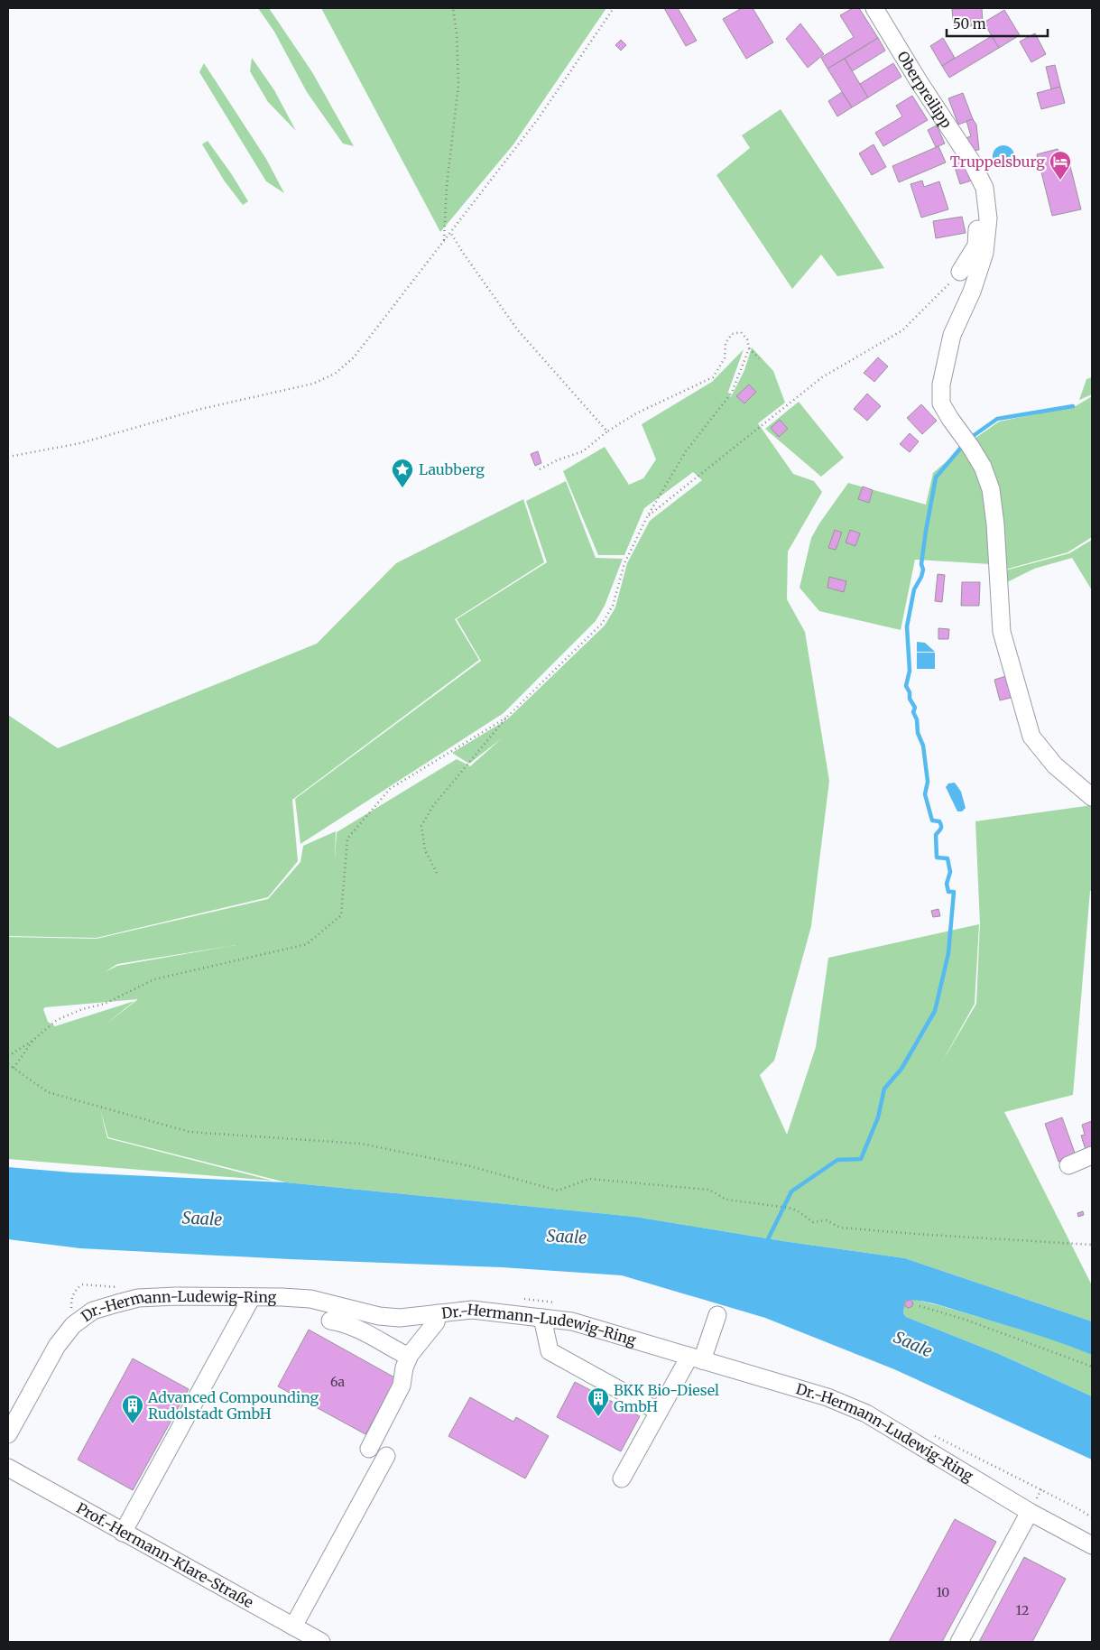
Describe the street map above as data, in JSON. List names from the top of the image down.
{
  "streets": {
    "street": ["Oberpreilipp", "Dr.-Hermann-Ludewig-Ring", "Prof.-Hermann-Klare-Straße"]
  },
  "water": ["Saale"],
  "places": {
    "hotel": ["Truppelsburg"],
    "place": ["Laubberg"],
    "building": ["BKK Bio-Diesel GmbH", "Advanced Compounding Rudolstadt GmbH"]
  },
  "house_numbers": ["6a", "10", "12"],
  "scale_bar": "50 m"
}
